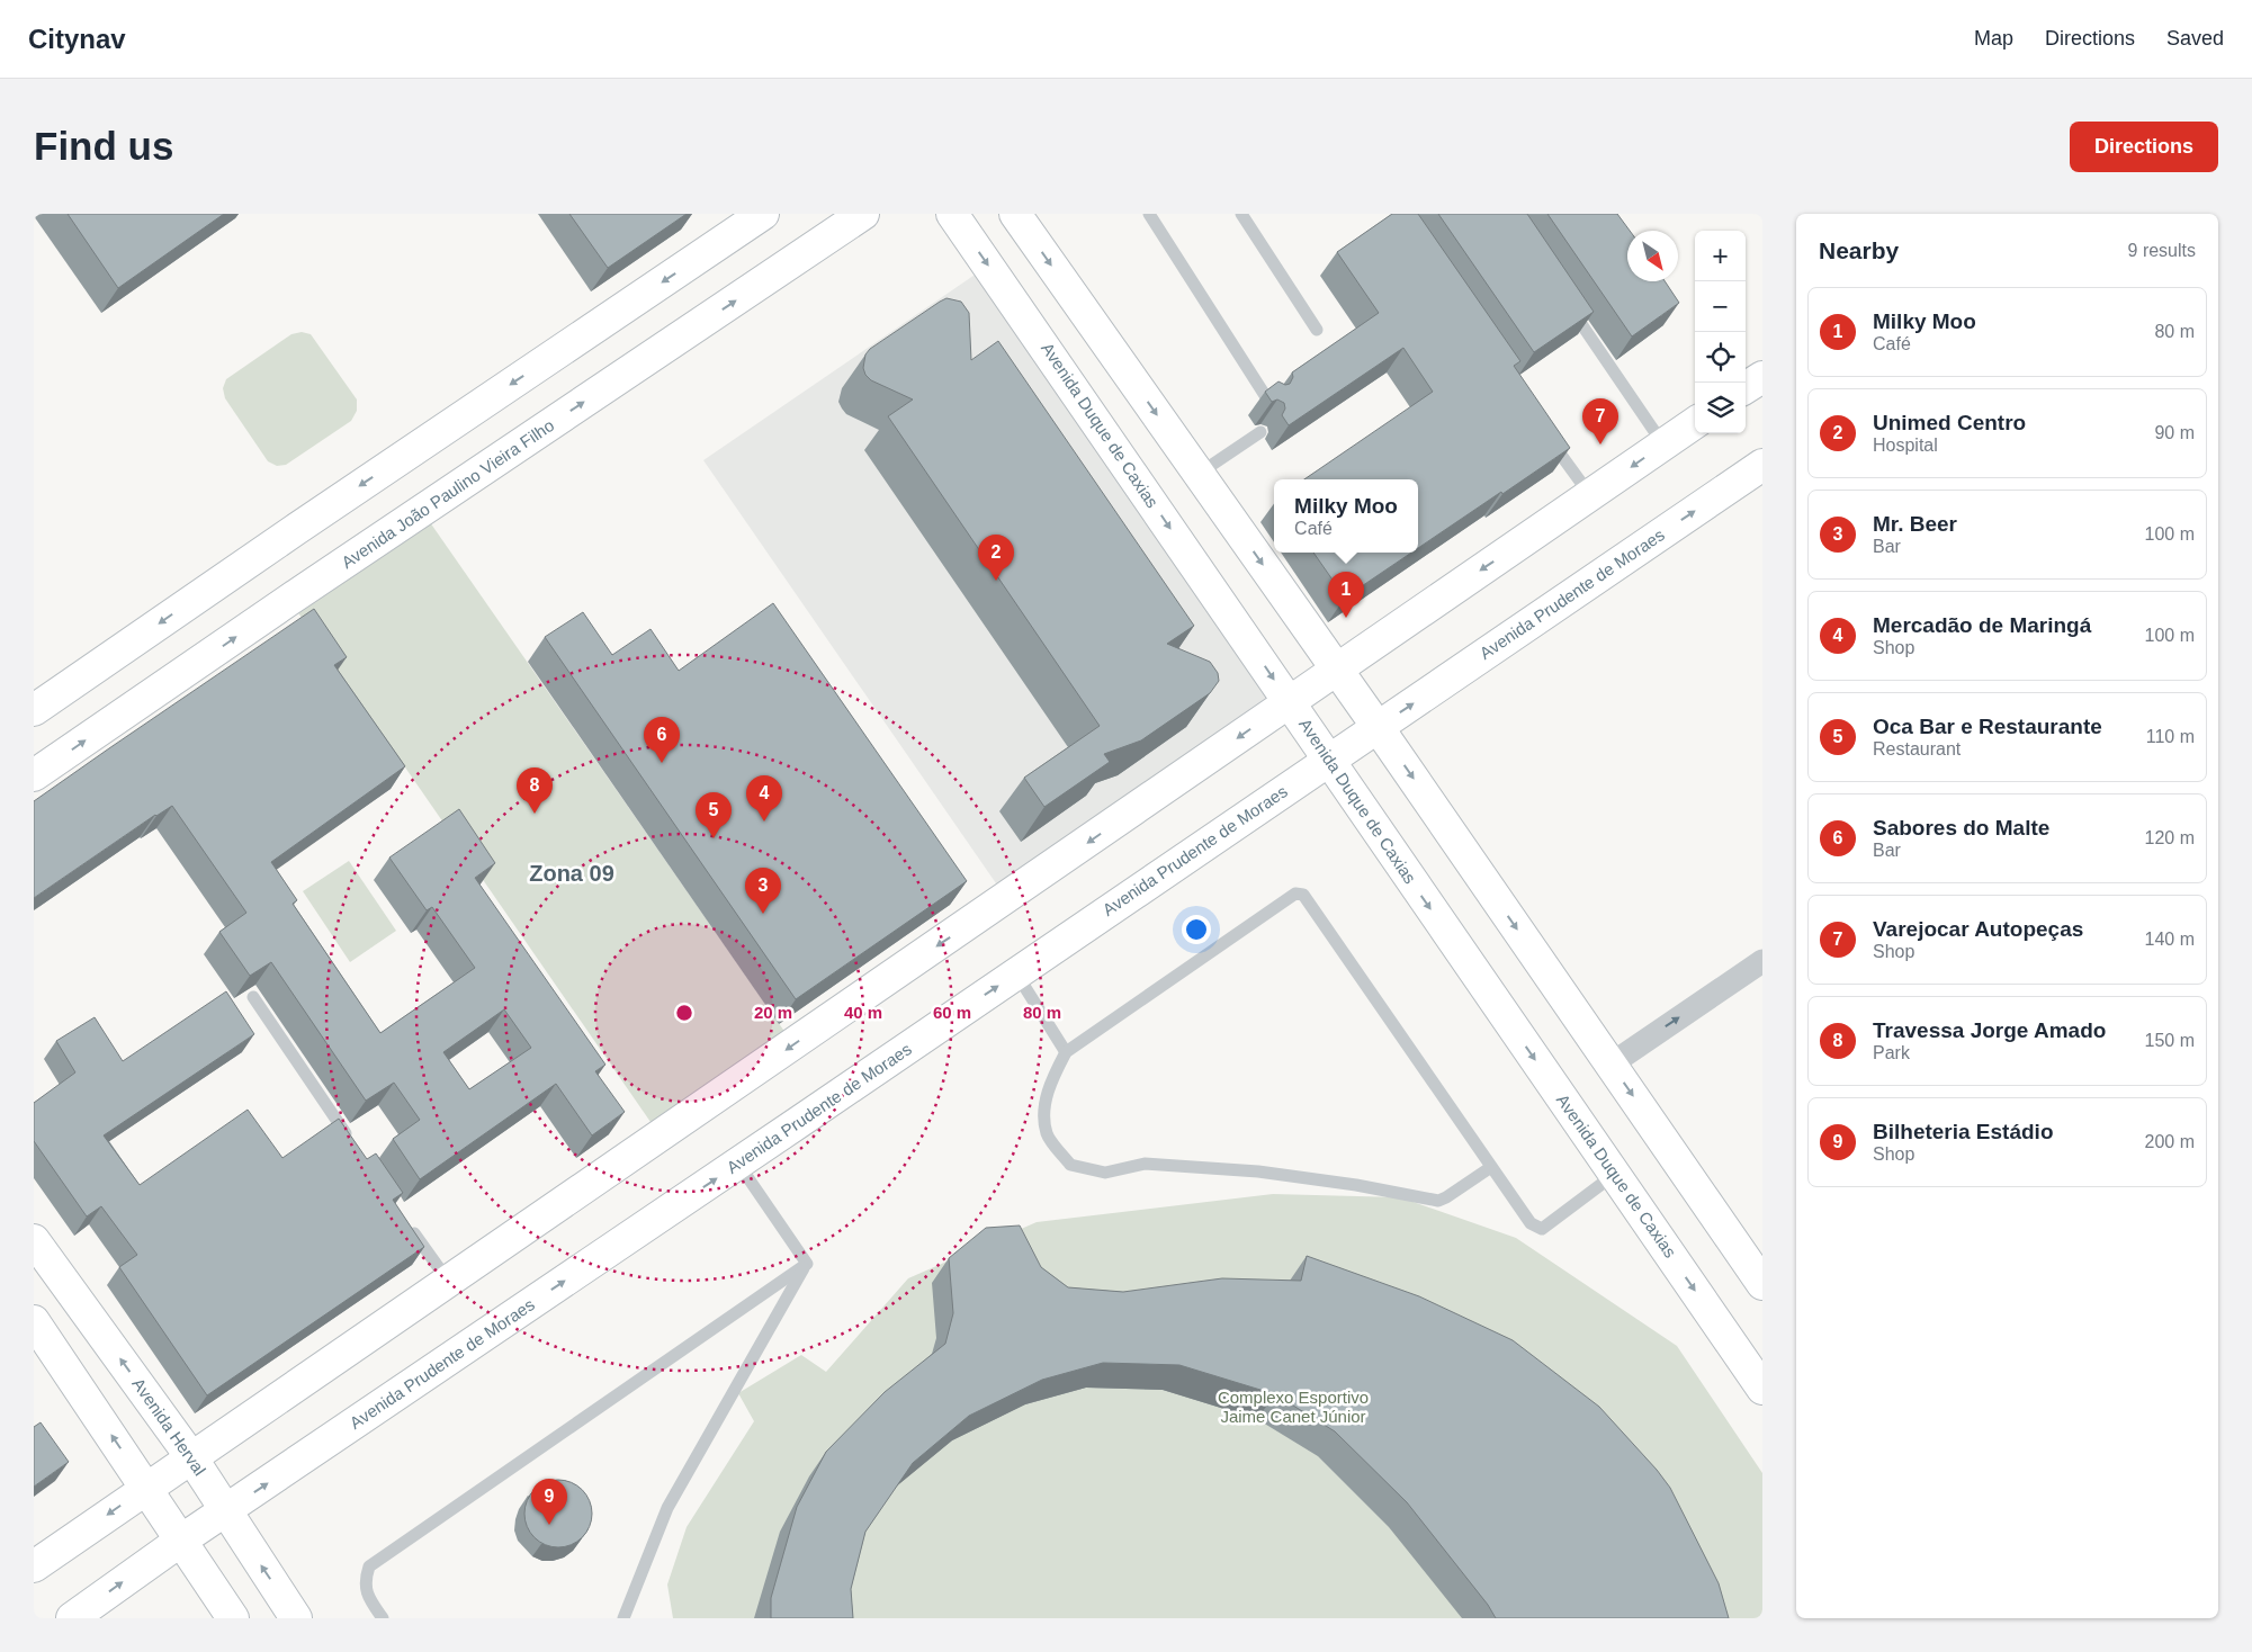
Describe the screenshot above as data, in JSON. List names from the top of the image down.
{
  "streets": {
    "main road": [
      "Avenida Duque de Caxias",
      "Avenida João Paulino Vieira Filho",
      "Avenida Prudente de Moraes",
      "Avenida Herval"
    ]
  },
  "crossings": [
    ["Avenida Duque de Caxias", "Avenida Prudente de Moraes"],
    ["Avenida Prudente de Moraes", "Avenida Herval"]
  ],
  "districts": ["Zona 09"],
  "parks": ["Complexo Esportivo Jaime Canet Júnior"],
  "north": "bottom right",
  "page": {
    "header": "Citynav",
    "nav": ["Map", "Directions", "Saved"],
    "buttons": "Directions",
    "title": "Find us",
    "heading": ["Nearby", "9 results"],
    "map_buttons": ["+", "−"],
    "list": [
      {
        "mark": "1",
        "name": "Milky Moo",
        "note": "Café",
        "value": "80 m"
      },
      {
        "mark": "2",
        "name": "Unimed Centro",
        "note": "Hospital",
        "value": "90 m"
      },
      {
        "mark": "3",
        "name": "Mr. Beer",
        "note": "Bar",
        "value": "100 m"
      },
      {
        "mark": "4",
        "name": "Mercadão de Maringá",
        "note": "Shop",
        "value": "100 m"
      },
      {
        "mark": "5",
        "name": "Oca Bar e Restaurante",
        "note": "Restaurant",
        "value": "110 m"
      },
      {
        "mark": "6",
        "name": "Sabores do Malte",
        "note": "Bar",
        "value": "120 m"
      },
      {
        "mark": "7",
        "name": "Varejocar Autopeças",
        "note": "Shop",
        "value": "140 m"
      },
      {
        "mark": "8",
        "name": "Travessa Jorge Amado",
        "note": "Park",
        "value": "150 m"
      },
      {
        "mark": "9",
        "name": "Bilheteria Estádio",
        "note": "Shop",
        "value": "200 m"
      }
    ],
    "pins": [
      "7",
      "2",
      "1",
      "6",
      "8",
      "4",
      "5",
      "3",
      "9"
    ],
    "popup": ["Milky Moo", "Café"]
  },
  "rings": [
    "20 m",
    "40 m",
    "60 m",
    "80 m"
  ]
}
